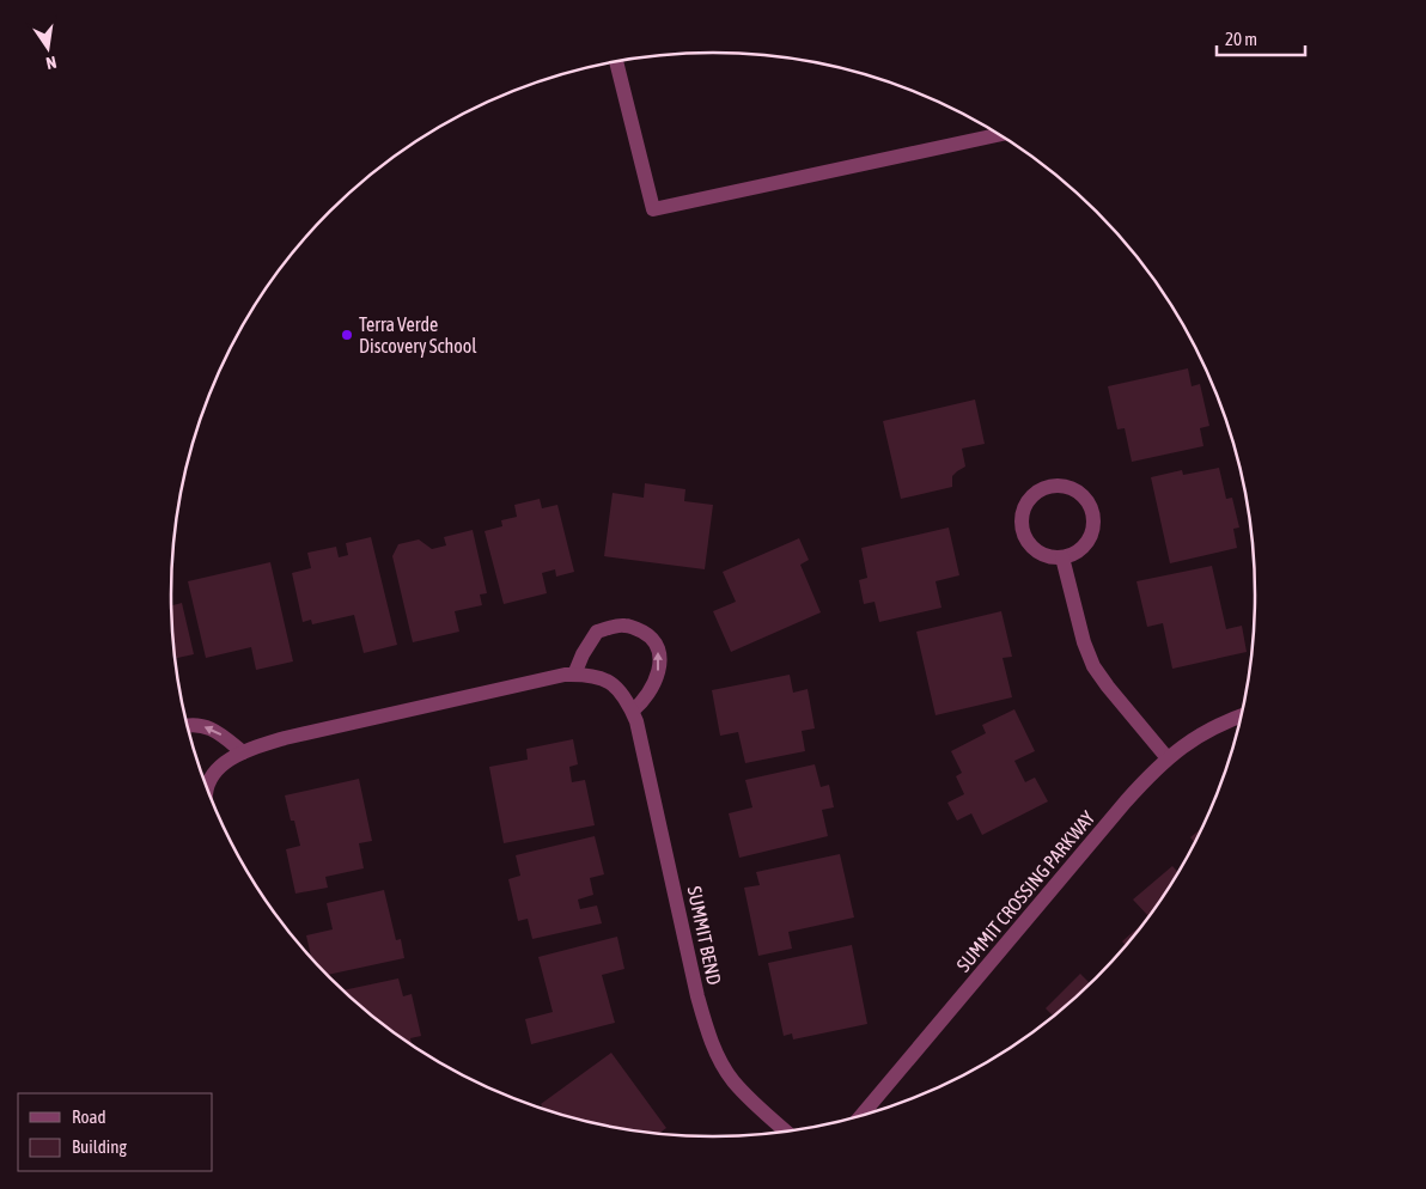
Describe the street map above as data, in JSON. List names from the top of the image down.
{
  "streets": {
    "street": ["SUMMIT CROSSING PARKWAY", "SUMMIT BEND"]
  },
  "places": ["Terra Verde Discovery School"],
  "legend": ["Road", "Building"],
  "scale_bar": "20 m",
  "north": "bottom"
}
